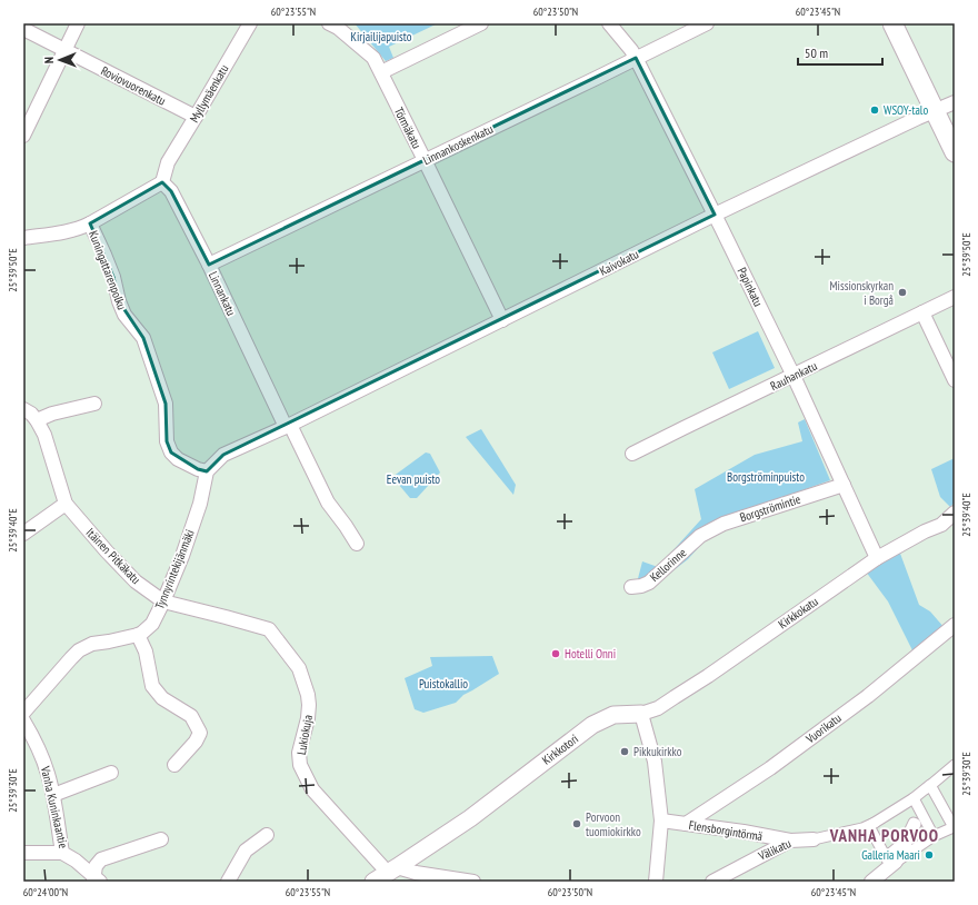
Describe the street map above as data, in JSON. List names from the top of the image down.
{
  "streets": {
    "street": [
      "Roviovuorenkatu",
      "Myllymäenkatu",
      "Törmäkatu",
      "Linnankoskenkatu",
      "Kaivokatu",
      "Kuningattarenpolku",
      "Papinkatu",
      "Linnankatu",
      "Rauhankatu",
      "Borgströmintie",
      "Itäinen Pitkäkatu",
      "Kellorinne",
      "Tynnyrintekijänmäki",
      "Kirkkokatu",
      "Vuorikatu",
      "Lukiokuja",
      "Kirkkotori",
      "Vanha Kuninkaantie",
      "Flensborgintörmä",
      "Välikatu"
    ]
  },
  "crossings": [
    ["Roviovuorenkatu", "Myllymäenkatu"],
    ["Myllymäenkatu", "Linnankatu"],
    ["Törmäkatu", "Linnankoskenkatu"],
    ["Törmäkatu", "Kaivokatu"],
    ["Linnankoskenkatu", "Papinkatu"],
    ["Linnankoskenkatu", "Linnankatu"],
    ["Kaivokatu", "Papinkatu"],
    ["Kaivokatu", "Linnankatu"],
    ["Kuningattarenpolku", "Tynnyrintekijänmäki"],
    ["Papinkatu", "Rauhankatu"],
    ["Papinkatu", "Borgströmintie"],
    ["Papinkatu", "Kirkkokatu"],
    ["Borgströmintie", "Kellorinne"],
    ["Itäinen Pitkäkatu", "Tynnyrintekijänmäki"],
    ["Itäinen Pitkäkatu", "Lukiokuja"],
    ["Kirkkokatu", "Kirkkotori"],
    ["Vuorikatu", "Flensborgintörmä"],
    ["Lukiokuja", "Kirkkotori"],
    ["Flensborgintörmä", "Välikatu"]
  ],
  "districts": ["VANHA PORVOO"],
  "parks": [
    "Kirjailijapuisto",
    "Borgströminpuisto",
    "Eevan puisto",
    "Puistokallio"
  ],
  "places": [
    "WSOY-talo",
    "Missionskyrkan i Borgå",
    "Hotelli Onni",
    "Pikkukirkko",
    "Porvoon tuomiokirkko",
    "Galleria Maari"
  ],
  "scale_bar": "50 m",
  "north": "left",
  "coordinates": [
    "60°23'55\"N",
    "60°23'50\"N",
    "60°23'45\"N",
    "25°39'50\"E",
    "25°39'40\"E",
    "25°39'30\"E",
    "60°24'00\"N"
  ]
}
